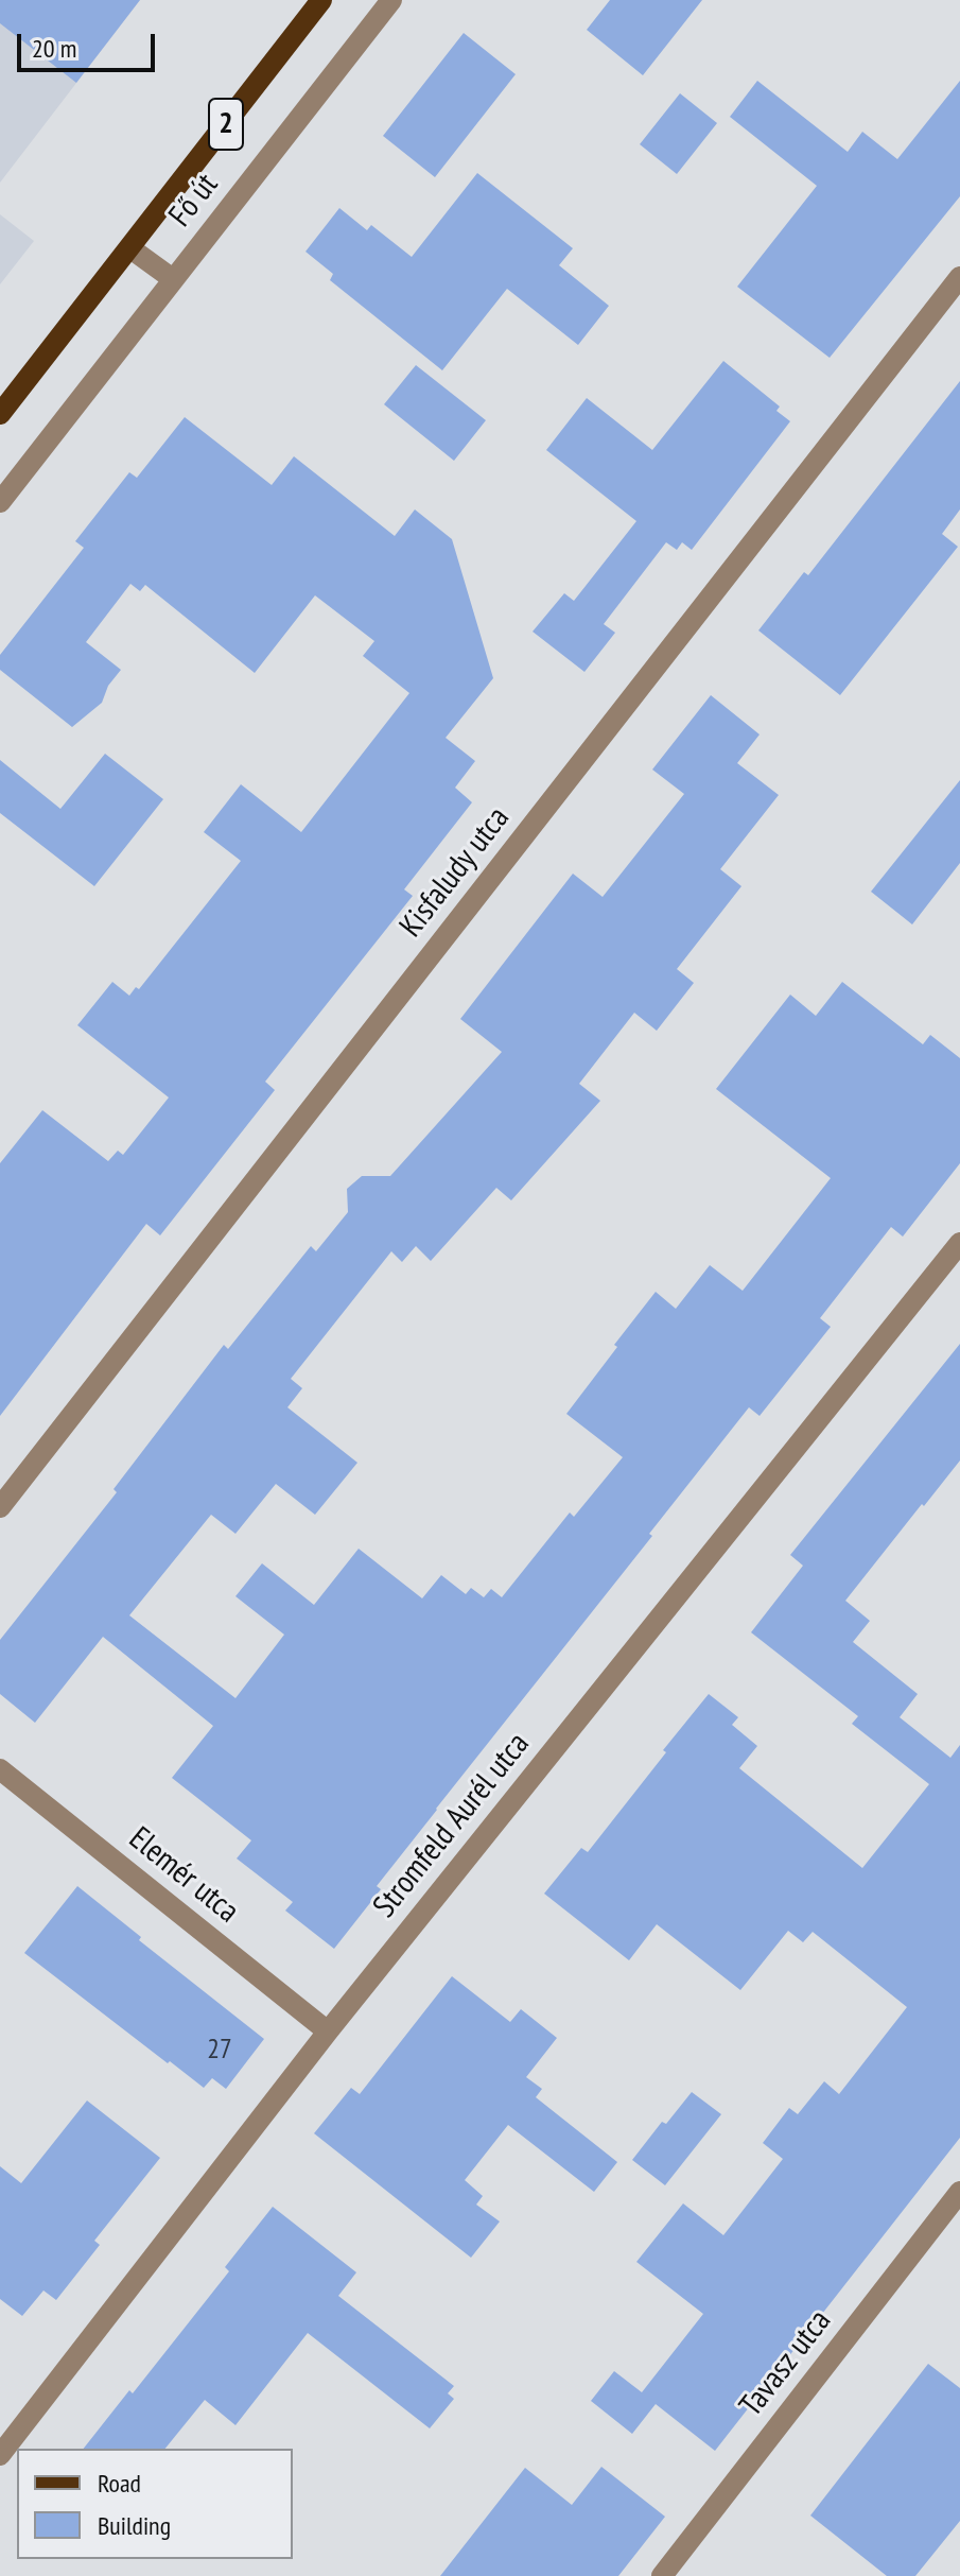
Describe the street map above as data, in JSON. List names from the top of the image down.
{
  "streets": {
    "main road": ["2", "Fő út"],
    "street": [
      "Kisfaludy utca",
      "Stromfeld Aurél utca",
      "Elemér utca",
      "Tavasz utca"
    ]
  },
  "crossings": [
    ["Stromfeld Aurél utca", "Elemér utca"]
  ],
  "house_numbers": ["27"],
  "legend": ["Road", "Building"],
  "scale_bar": "20 m"
}
